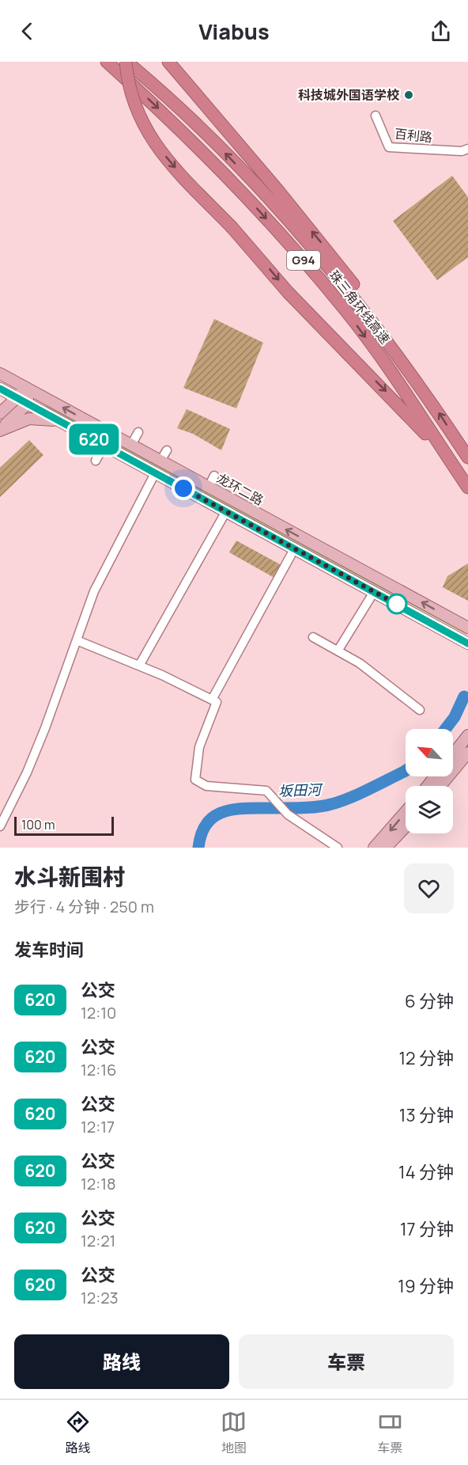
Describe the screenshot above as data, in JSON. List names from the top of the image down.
{
  "streets": {
    "highway": ["G94", "珠三角环线高速"],
    "main road": ["龙环二路"],
    "street": ["百利路"]
  },
  "water": ["坂田河"],
  "places": ["科技城外国语学校"],
  "lines": ["bus line 620"],
  "scale_bar": "100 m",
  "north": "top left",
  "page": {
    "header": "Viabus",
    "on_map": "620",
    "scale": "100 m",
    "heading": [
      ["水斗新围村", "步行 · 4 分钟 · 250 m"],
      "发车时间"
    ],
    "list": [
      {
        "mark": "620",
        "name": "公交",
        "note": "12:10",
        "value": "6 分钟"
      },
      {
        "mark": "620",
        "name": "公交",
        "note": "12:16",
        "value": "12 分钟"
      },
      {
        "mark": "620",
        "name": "公交",
        "note": "12:17",
        "value": "13 分钟"
      },
      {
        "mark": "620",
        "name": "公交",
        "note": "12:18",
        "value": "14 分钟"
      },
      {
        "mark": "620",
        "name": "公交",
        "note": "12:21",
        "value": "17 分钟"
      },
      {
        "mark": "620",
        "name": "公交",
        "note": "12:23",
        "value": "19 分钟"
      }
    ],
    "buttons": ["路线", "车票"],
    "tabs": ["路线", "地图", "车票"]
  }
}
